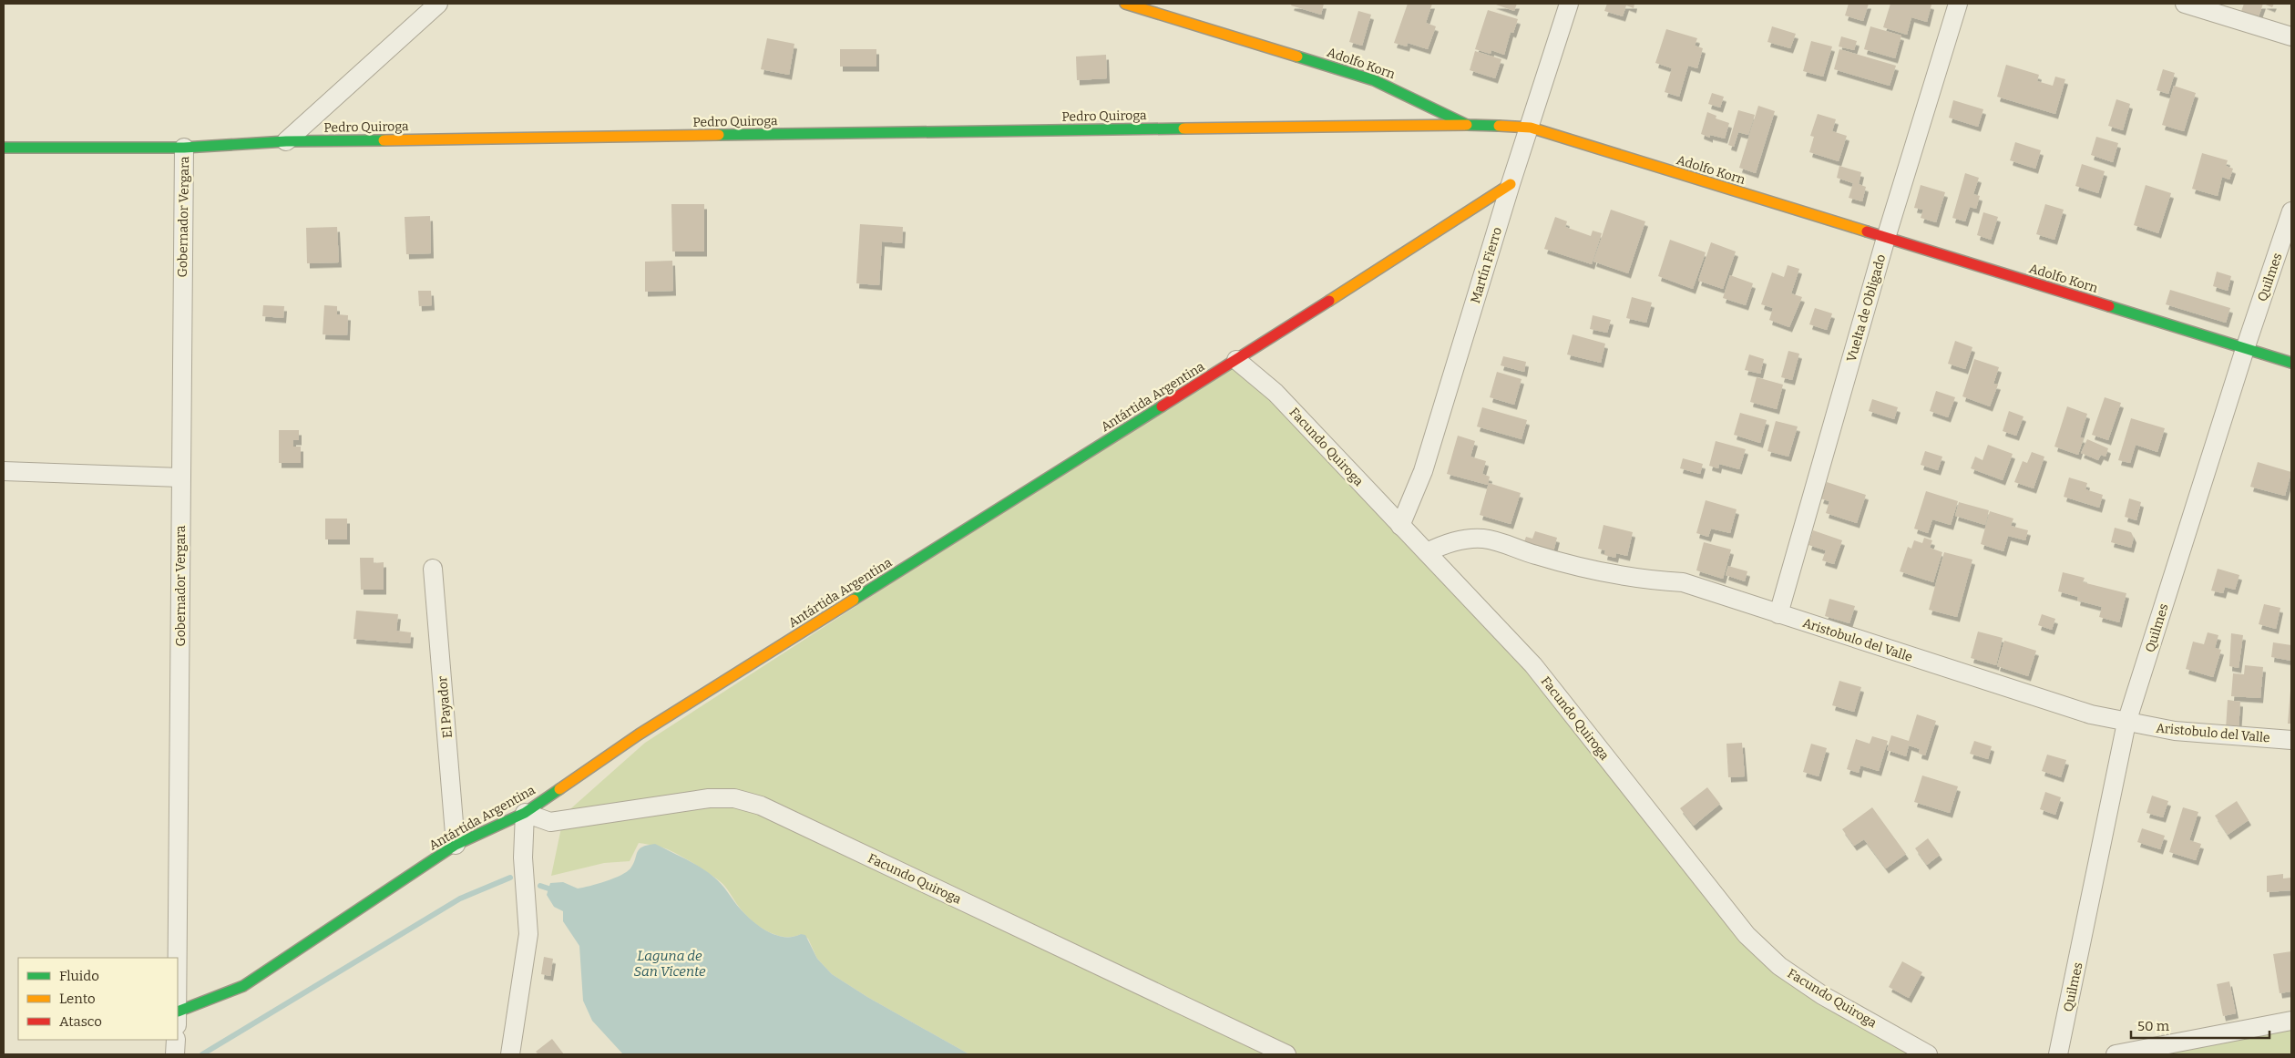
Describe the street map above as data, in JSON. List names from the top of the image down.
{
  "streets": {
    "street": [
      "Adolfo Korn",
      "Pedro Quiroga",
      "Gobernador Vergara",
      "Martín Fierro",
      "Quilmes",
      "Vuelta de Obligado",
      "Antártida Argentina",
      "Facundo Quiroga",
      "Aristobulo del Valle",
      "El Payador"
    ]
  },
  "crossings": [
    ["Adolfo Korn", "Pedro Quiroga"],
    ["Adolfo Korn", "Martín Fierro"],
    ["Adolfo Korn", "Quilmes"],
    ["Adolfo Korn", "Vuelta de Obligado"],
    ["Pedro Quiroga", "Gobernador Vergara"],
    ["Martín Fierro", "Antártida Argentina"],
    ["Martín Fierro", "Facundo Quiroga"],
    ["Quilmes", "Aristobulo del Valle"],
    ["Vuelta de Obligado", "Aristobulo del Valle"],
    ["Antártida Argentina", "Facundo Quiroga"],
    ["Antártida Argentina", "El Payador"],
    ["Facundo Quiroga", "Aristobulo del Valle"]
  ],
  "water": ["Laguna de San Vicente"],
  "legend": ["Fluido", "Lento", "Atasco"],
  "scale_bar": "50 m"
}
